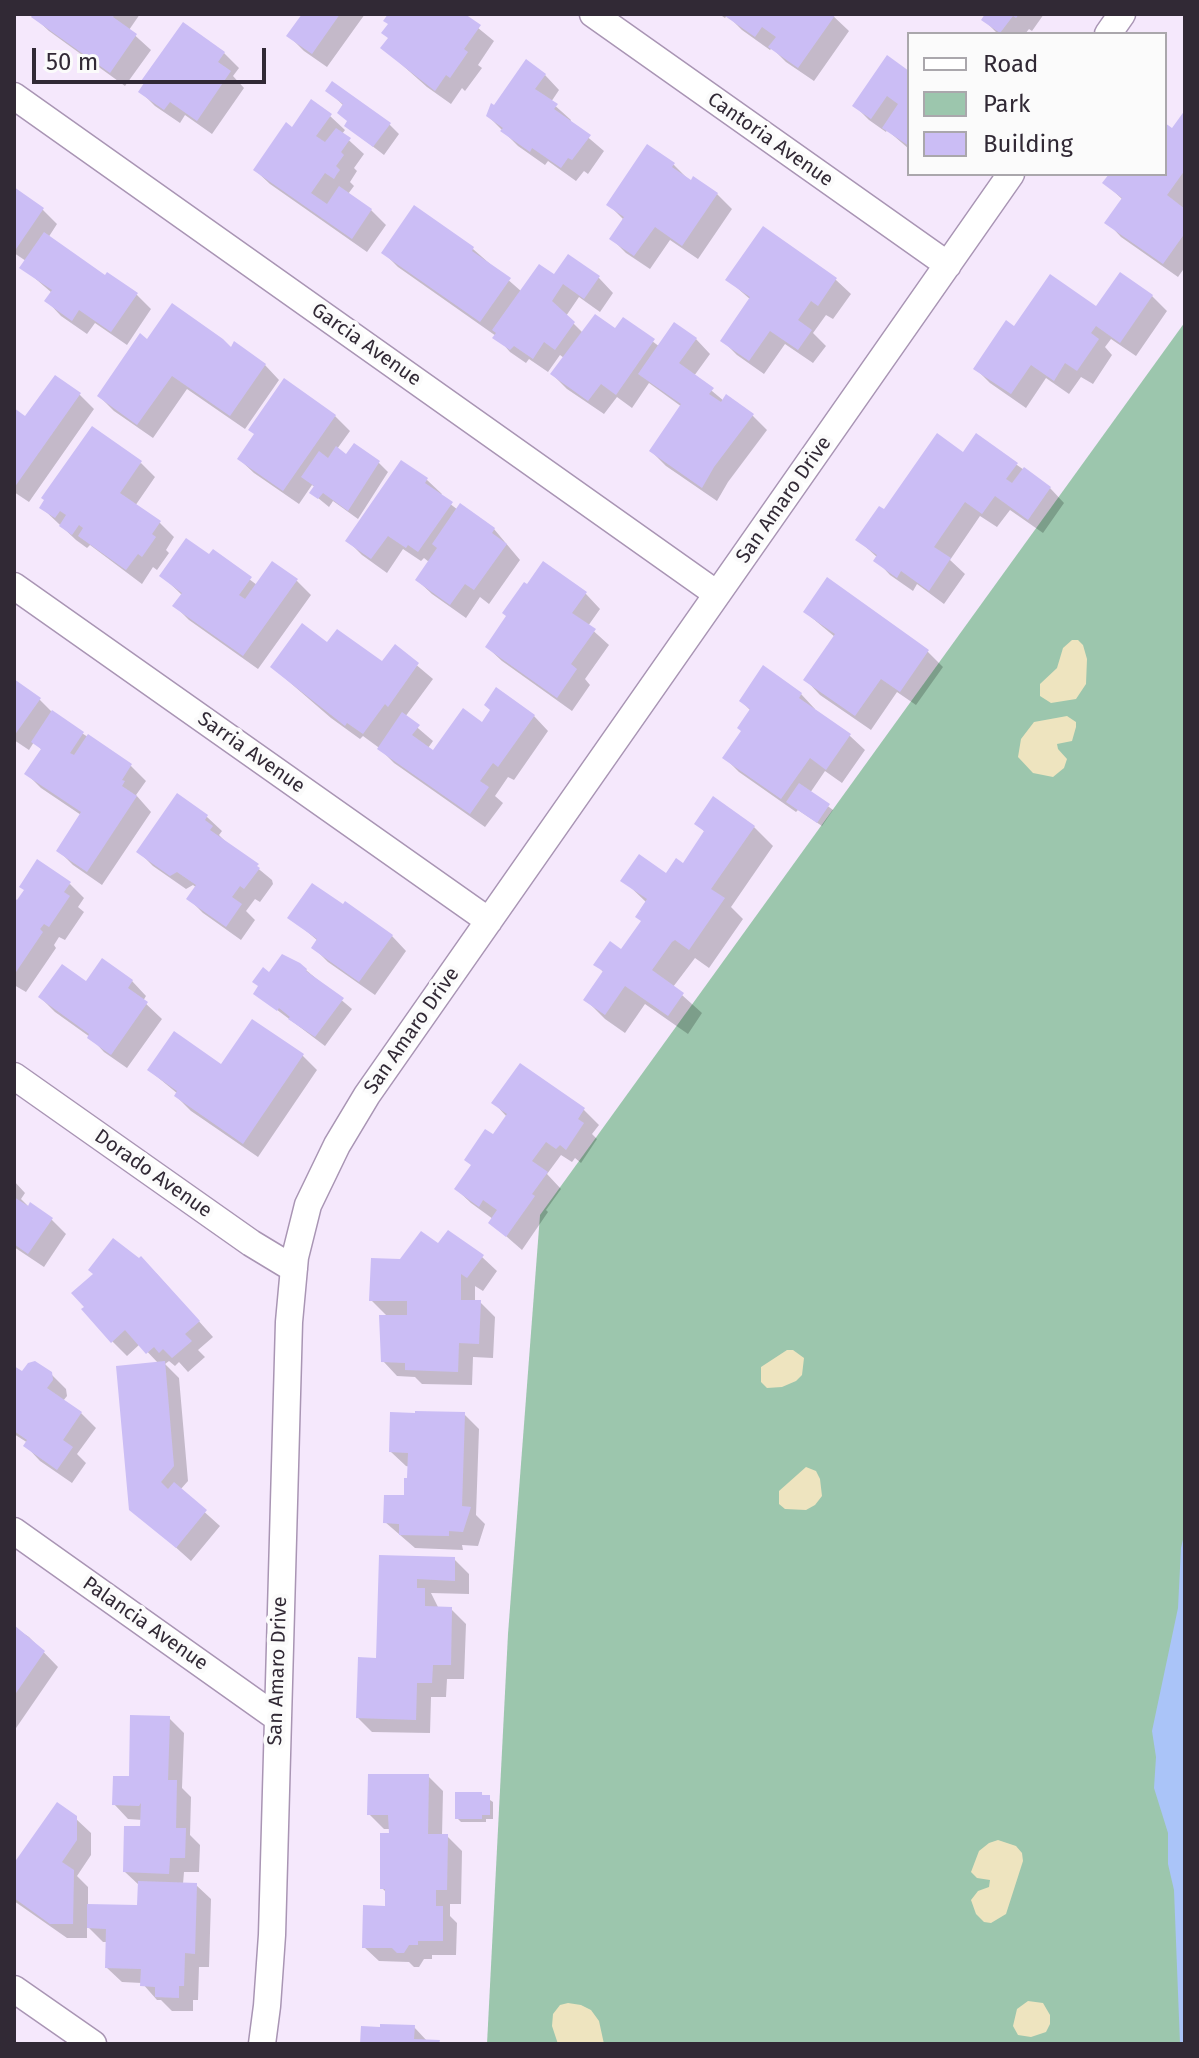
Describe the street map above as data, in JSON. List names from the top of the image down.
{
  "streets": {
    "street": [
      "Cantoria Avenue",
      "Garcia Avenue",
      "San Amaro Drive",
      "Sarria Avenue",
      "Dorado Avenue",
      "Palancia Avenue"
    ]
  },
  "crossings": [
    ["Cantoria Avenue", "San Amaro Drive"],
    ["Garcia Avenue", "San Amaro Drive"],
    ["San Amaro Drive", "Sarria Avenue"],
    ["San Amaro Drive", "Dorado Avenue"],
    ["San Amaro Drive", "Palancia Avenue"]
  ],
  "legend": ["Road", "Park", "Building"],
  "scale_bar": "50 m"
}
